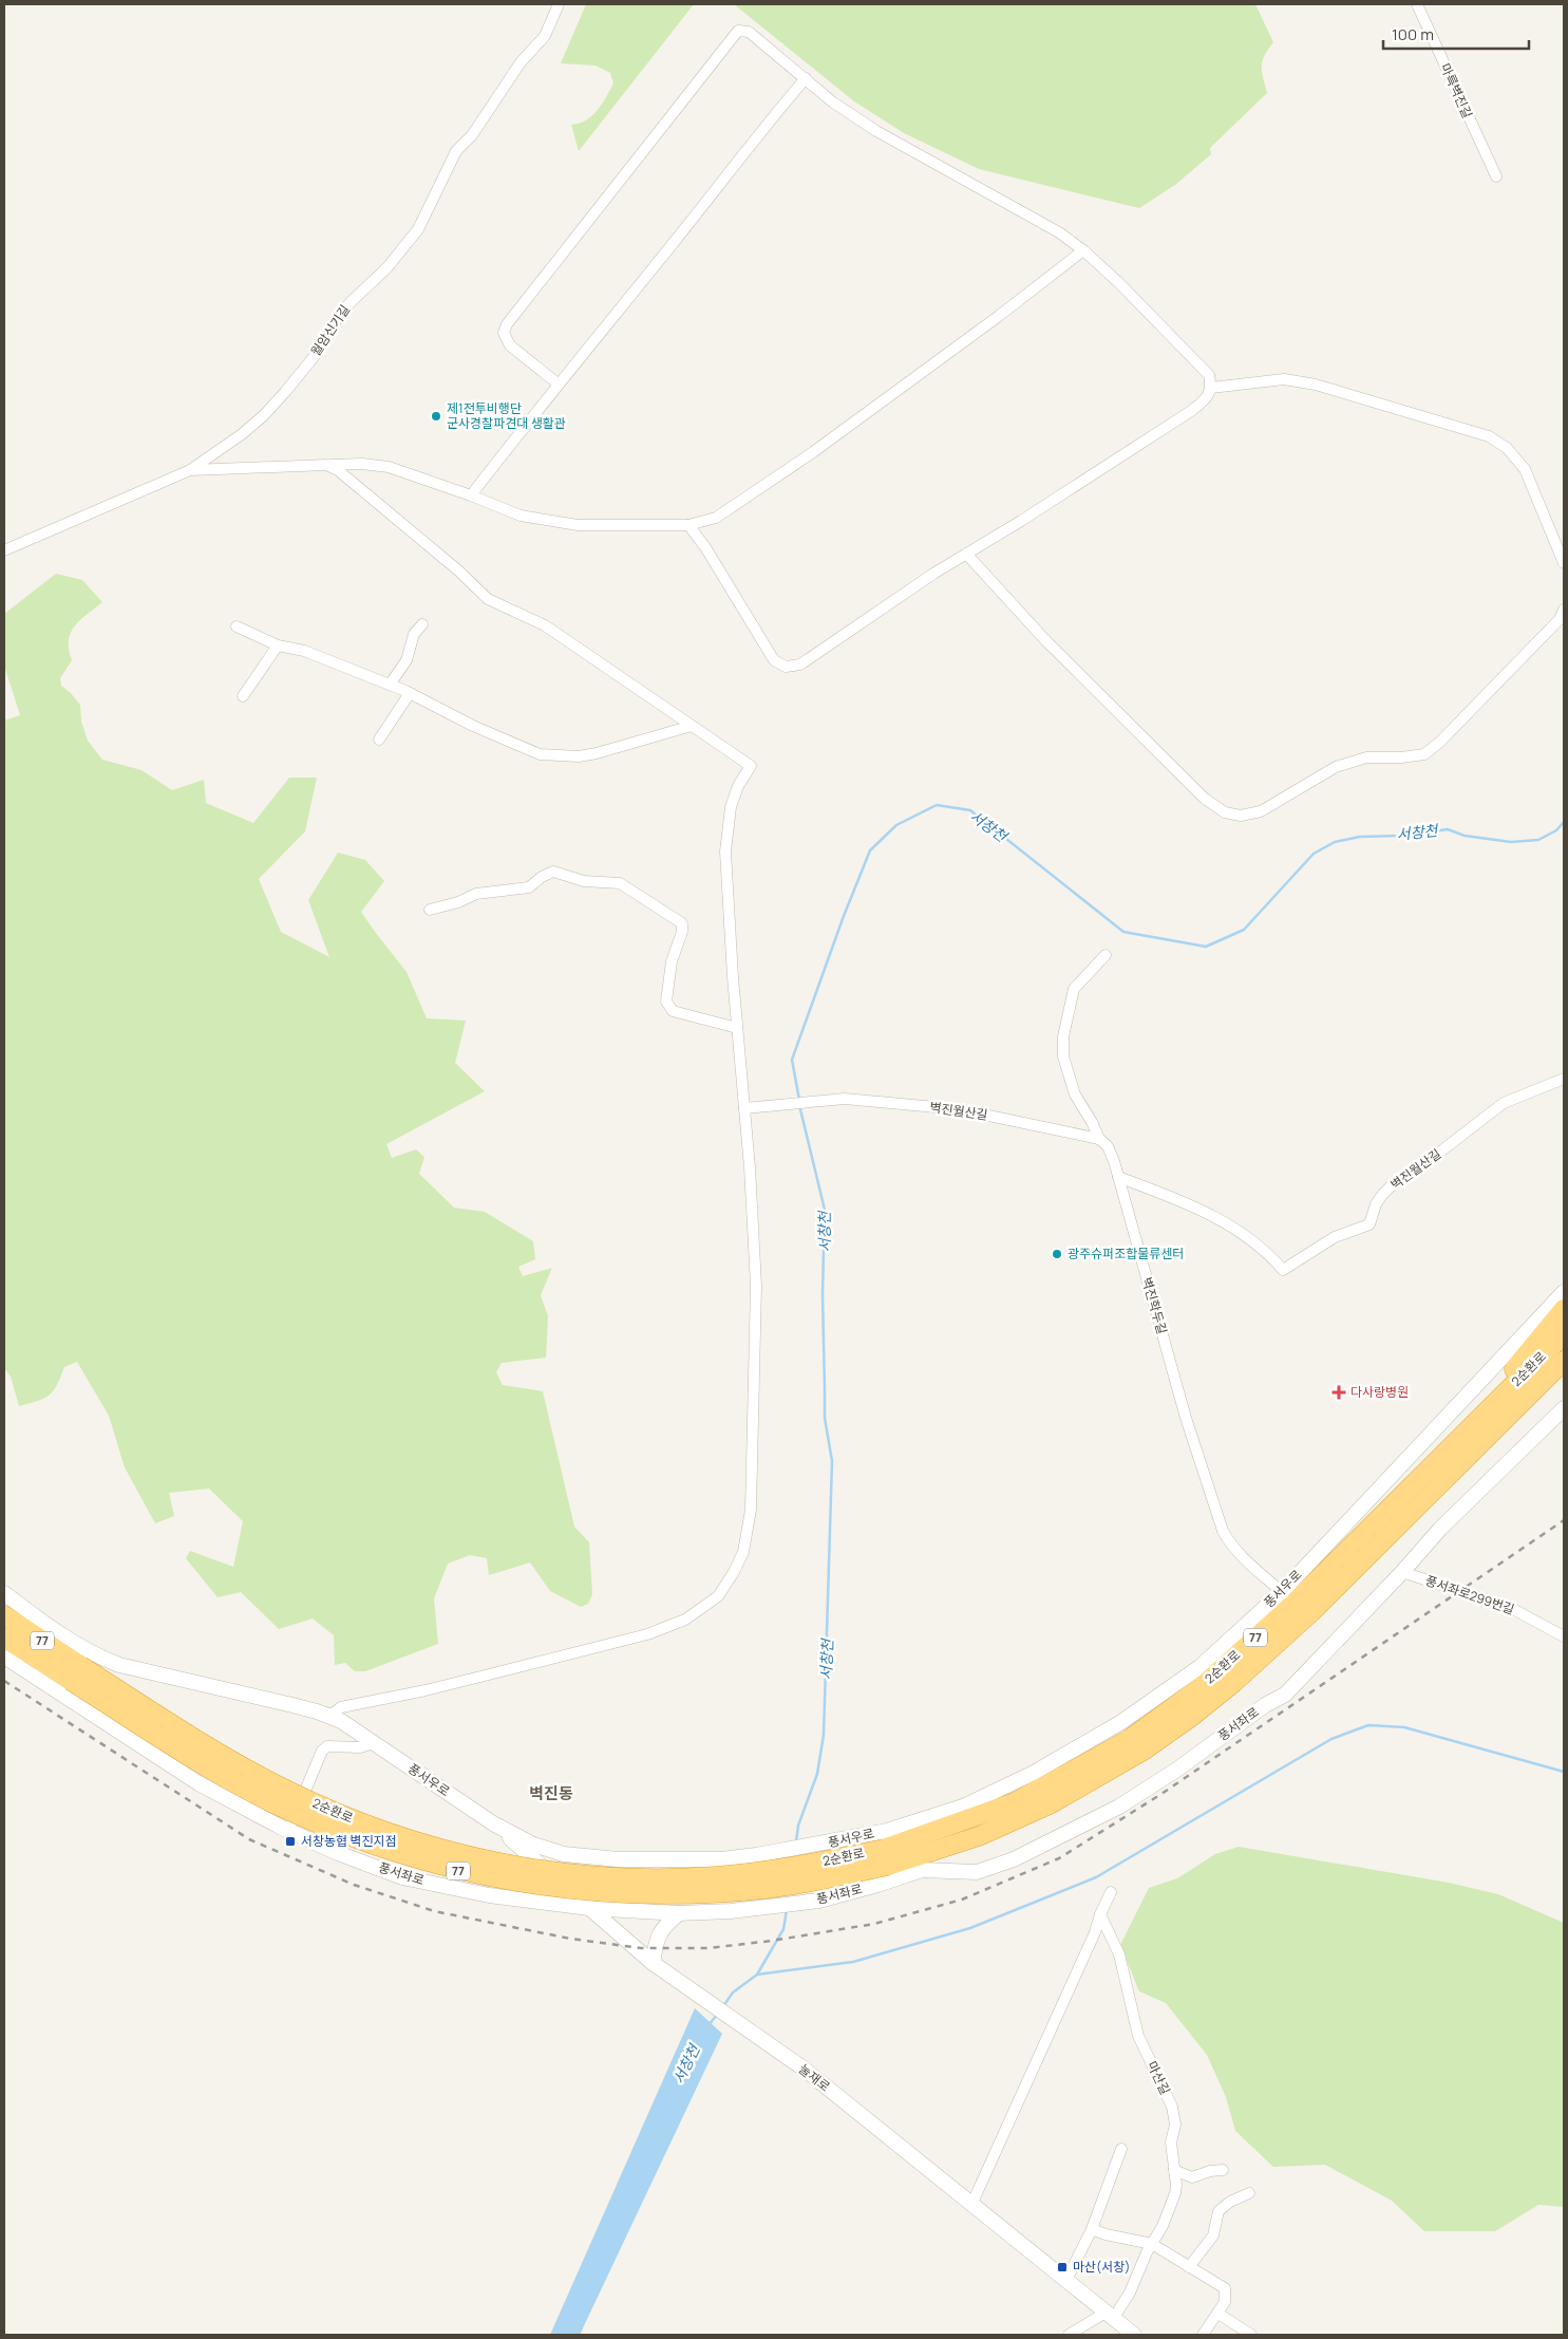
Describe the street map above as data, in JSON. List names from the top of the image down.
{
  "streets": {
    "highway": ["2순환로", "77"],
    "street": [
      "마륵벽진길",
      "월암신기길",
      "벽진월산길",
      "벽진학두길",
      "풍서우로",
      "풍서좌로299번길",
      "풍서좌로",
      "눌재로",
      "마산길"
    ]
  },
  "crossings": [
    ["벽진월산길", "벽진학두길"],
    ["벽진학두길", "풍서우로"],
    ["풍서우로", "눌재로"],
    ["풍서좌로299번길", "풍서좌로"],
    ["풍서좌로", "눌재로"],
    ["눌재로", "마산길"]
  ],
  "districts": ["벽진동"],
  "water": ["서창천"],
  "places": {
    "other": ["제1전투비행단 군사경찰파견대 생활관", "광주슈퍼조합물류센터"],
    "health": ["다사랑병원"],
    "transit": ["서창농협 벽진지점", "마산(서창)"]
  },
  "scale_bar": "100 m"
}
